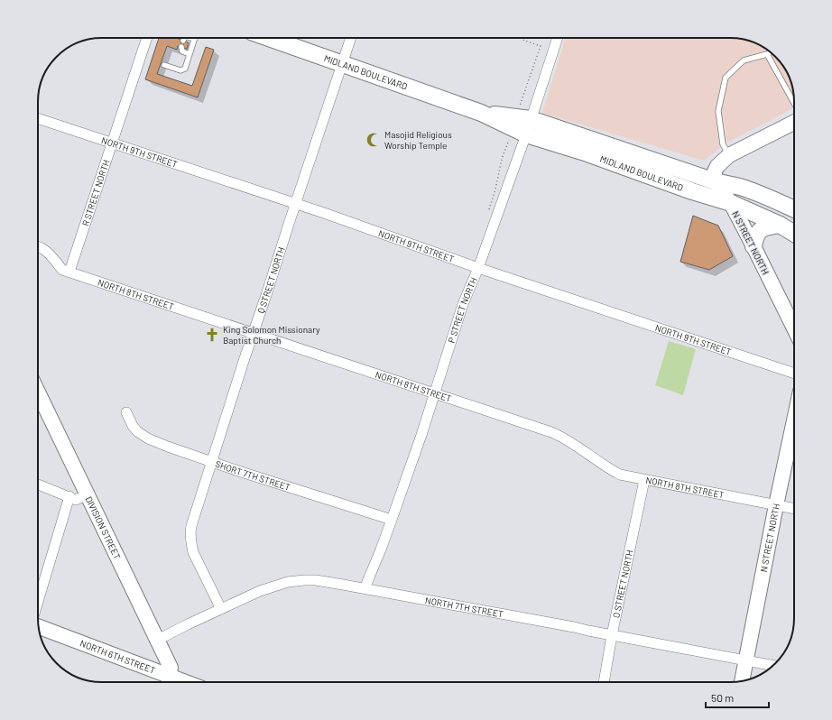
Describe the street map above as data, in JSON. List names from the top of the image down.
{
  "streets": {
    "main road": ["MIDLAND BOULEVARD"],
    "street": [
      "NORTH 9TH STREET",
      "R STREET NORTH",
      "N STREET NORTH",
      "Q STREET NORTH",
      "NORTH 8TH STREET",
      "P STREET NORTH",
      "SHORT 7TH STREET",
      "DIVISION STREET",
      "O STREET NORTH",
      "NORTH 7TH STREET",
      "NORTH 6TH STREET"
    ]
  },
  "crossings": [
    ["MIDLAND BOULEVARD", "N STREET NORTH"],
    ["MIDLAND BOULEVARD", "Q STREET NORTH"],
    ["MIDLAND BOULEVARD", "P STREET NORTH"],
    ["NORTH 9TH STREET", "R STREET NORTH"],
    ["NORTH 9TH STREET", "Q STREET NORTH"],
    ["NORTH 9TH STREET", "P STREET NORTH"],
    ["R STREET NORTH", "NORTH 8TH STREET"],
    ["N STREET NORTH", "NORTH 8TH STREET"],
    ["N STREET NORTH", "NORTH 7TH STREET"],
    ["Q STREET NORTH", "NORTH 8TH STREET"],
    ["Q STREET NORTH", "SHORT 7TH STREET"],
    ["Q STREET NORTH", "NORTH 7TH STREET"],
    ["NORTH 8TH STREET", "P STREET NORTH"],
    ["NORTH 8TH STREET", "O STREET NORTH"],
    ["P STREET NORTH", "SHORT 7TH STREET"],
    ["P STREET NORTH", "NORTH 7TH STREET"],
    ["DIVISION STREET", "NORTH 7TH STREET"],
    ["DIVISION STREET", "NORTH 6TH STREET"],
    ["O STREET NORTH", "NORTH 7TH STREET"]
  ],
  "places": {
    "mosque": ["Masojid Religious Worship Temple"],
    "church": ["King Solomon Missionary Baptist Church"]
  },
  "scale_bar": "50 m"
}
